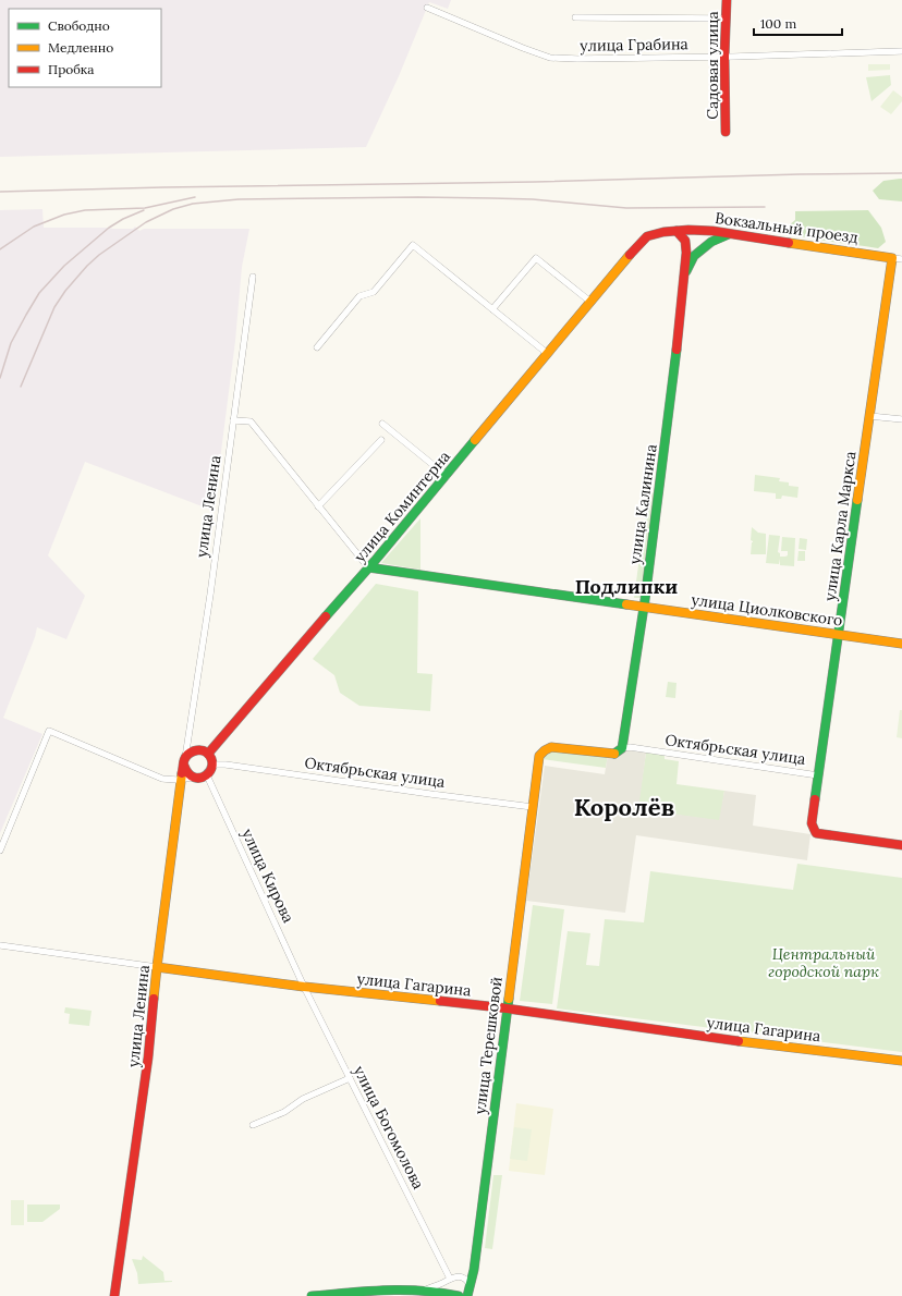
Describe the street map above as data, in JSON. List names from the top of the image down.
{
  "streets": {
    "street": [
      "улица Грабина",
      "Садовая улица",
      "Вокзальный проезд",
      "улица Калинина",
      "улица Ленина",
      "улица Коминтерна",
      "улица Карла Маркса",
      "улица Циолковского",
      "Октябрьская улица",
      "улица Кирова",
      "улица Гагарина",
      "улица Терешковой",
      "улица Богомолова"
    ]
  },
  "crossings": [
    ["улица Грабина", "Садовая улица"],
    ["Вокзальный проезд", "улица Калинина"],
    ["Вокзальный проезд", "улица Коминтерна"],
    ["Вокзальный проезд", "улица Карла Маркса"],
    ["улица Калинина", "улица Циолковского"],
    ["улица Калинина", "Октябрьская улица"],
    ["улица Калинина", "улица Терешковой"],
    ["улица Ленина", "улица Коминтерна"],
    ["улица Ленина", "Октябрьская улица"],
    ["улица Ленина", "улица Кирова"],
    ["улица Ленина", "улица Гагарина"],
    ["улица Коминтерна", "улица Циолковского"],
    ["улица Коминтерна", "Октябрьская улица"],
    ["улица Коминтерна", "улица Кирова"],
    ["улица Карла Маркса", "улица Циолковского"],
    ["улица Карла Маркса", "Октябрьская улица"],
    ["Октябрьская улица", "улица Кирова"],
    ["Октябрьская улица", "улица Терешковой"],
    ["улица Кирова", "улица Гагарина"],
    ["улица Кирова", "улица Богомолова"],
    ["улица Гагарина", "улица Терешковой"],
    ["улица Гагарина", "улица Богомолова"]
  ],
  "districts": ["Подлипки", "Королёв"],
  "parks": ["Центральный городской парк"],
  "legend": ["Свободно", "Медленно", "Пробка"],
  "scale_bar": "100 m"
}
